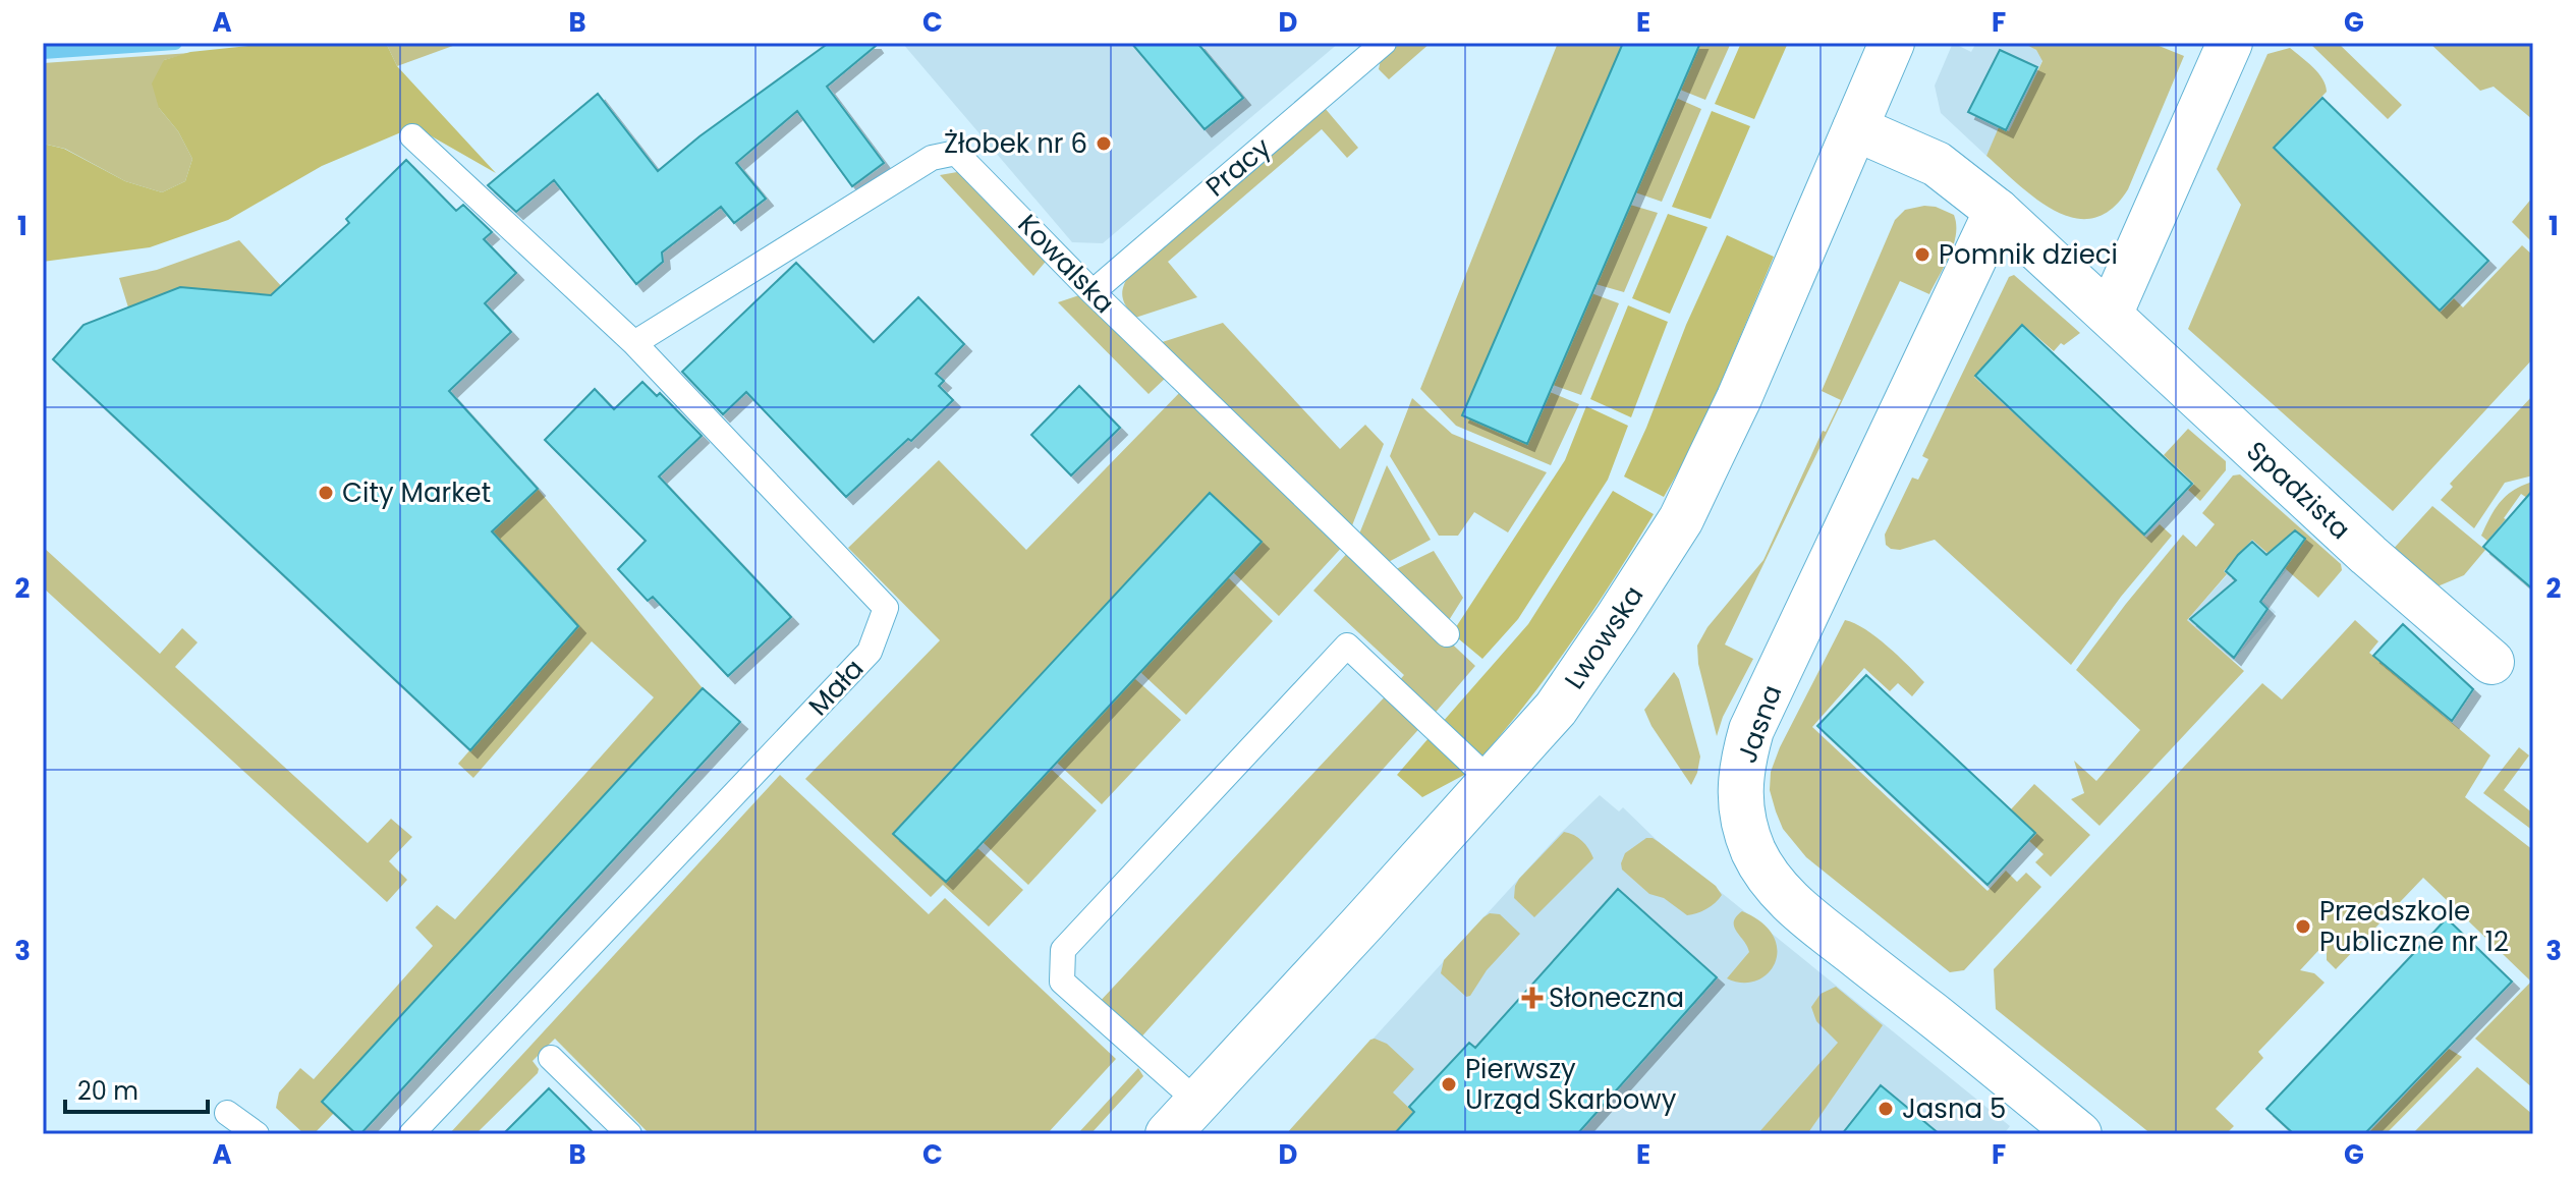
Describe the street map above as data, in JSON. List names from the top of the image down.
{
  "streets": {
    "street": ["Spadzista", "Lwowska", "Jasna"],
    "lane": ["Pracy", "Kowalska", "Mała"]
  },
  "crossings": [
    ["Pracy", "Kowalska"],
    ["Kowalska", "Mała"],
    ["Spadzista", "Lwowska"],
    ["Spadzista", "Jasna"]
  ],
  "places": {
    "other": [
      "Żłobek nr 6",
      "Pomnik dzieci",
      "City Market",
      "Przedszkole Publiczne nr 12",
      "Pierwszy Urząd Skarbowy",
      "Jasna 5"
    ],
    "health": ["Słoneczna"]
  },
  "scale_bar": "20 m",
  "grid": {
    "columns": [
      "A",
      "B",
      "C",
      "D",
      "E",
      "F",
      "G"
    ],
    "rows": ["1", "2", "3"]
  }
}
